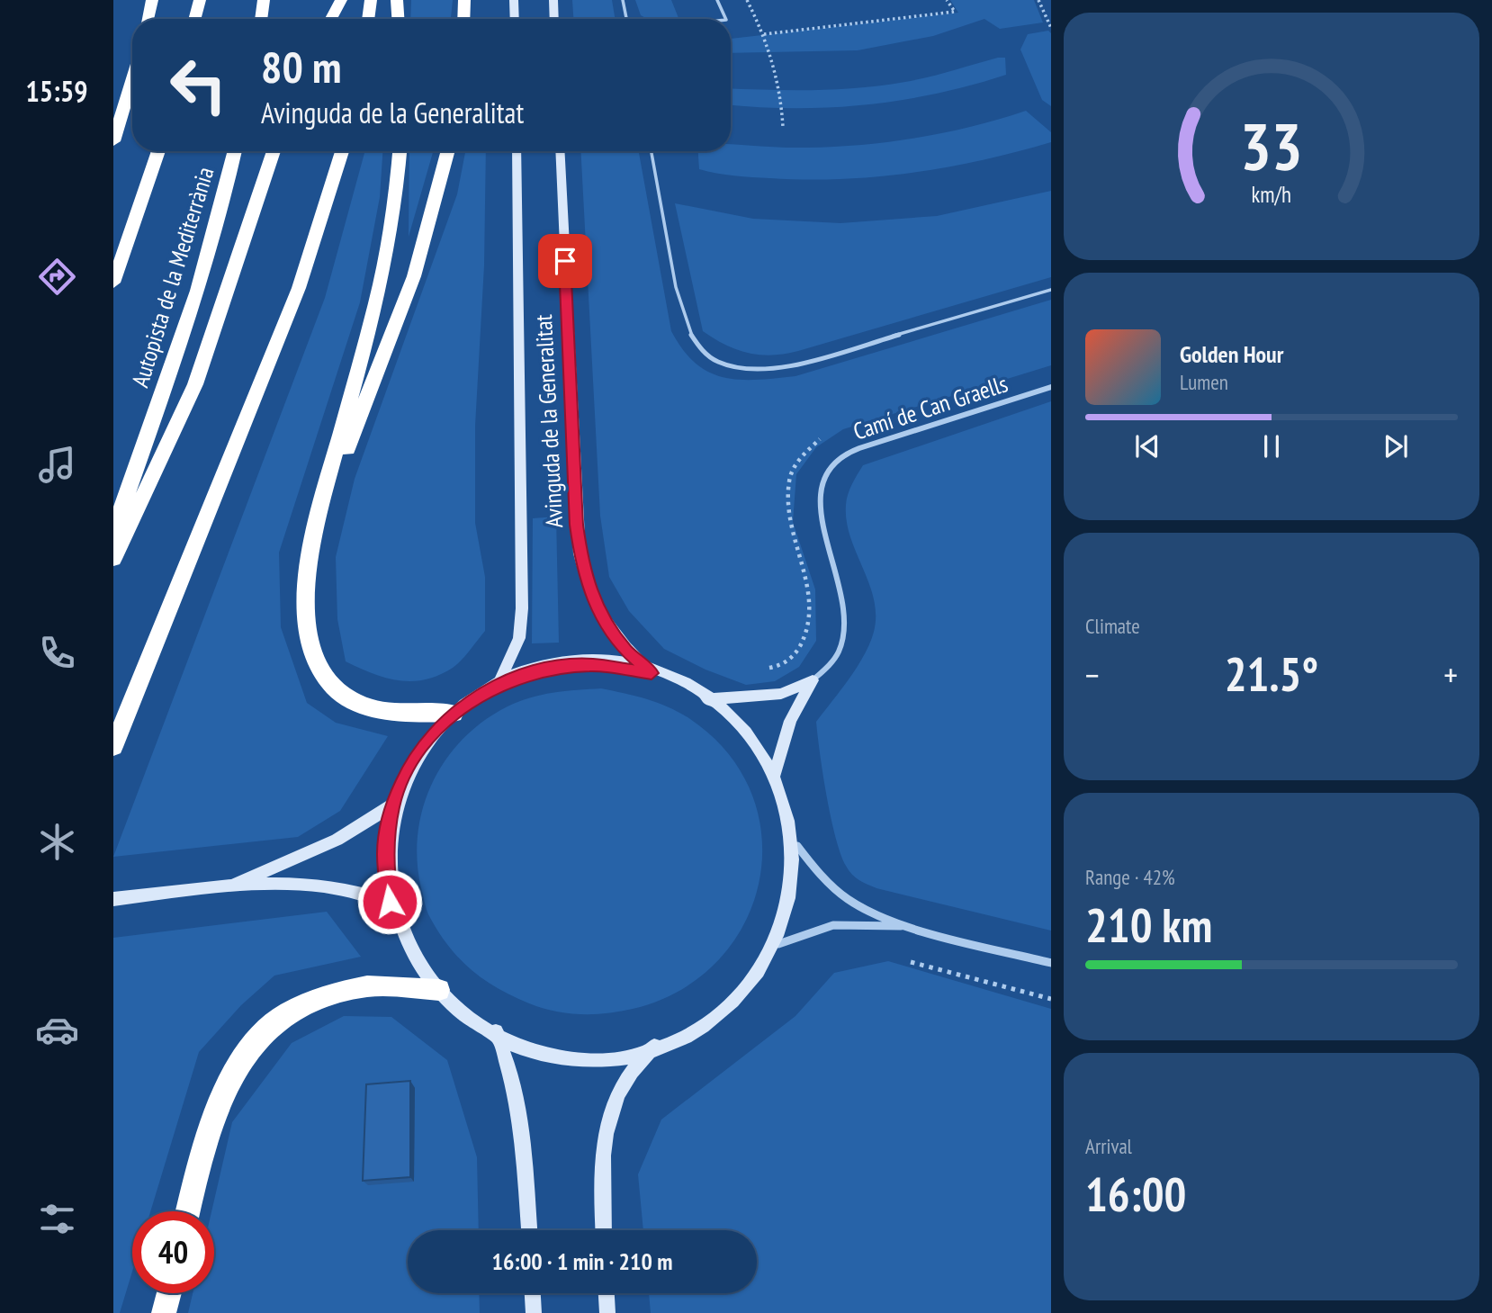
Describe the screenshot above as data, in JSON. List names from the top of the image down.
{
  "streets": {
    "highway": ["Autopista de la Mediterrània"],
    "street": ["Camí de Can Graells", "Avinguda de la Generalitat"]
  },
  "page": {
    "tabs": "15:59",
    "turn": ["80 m", "Avinguda de la Generalitat"],
    "song": ["Golden Hour", "Lumen"],
    "tile": [
      "Climate",
      ["Range · 42%", "210 km"],
      ["Arrival", "16:00"]
    ],
    "heat": ["−", "21.5°", "+"],
    "limit": "40",
    "trip": "16:00 · 1 min · 210 m",
    "gauge": ["33", "km/h"]
  }
}
